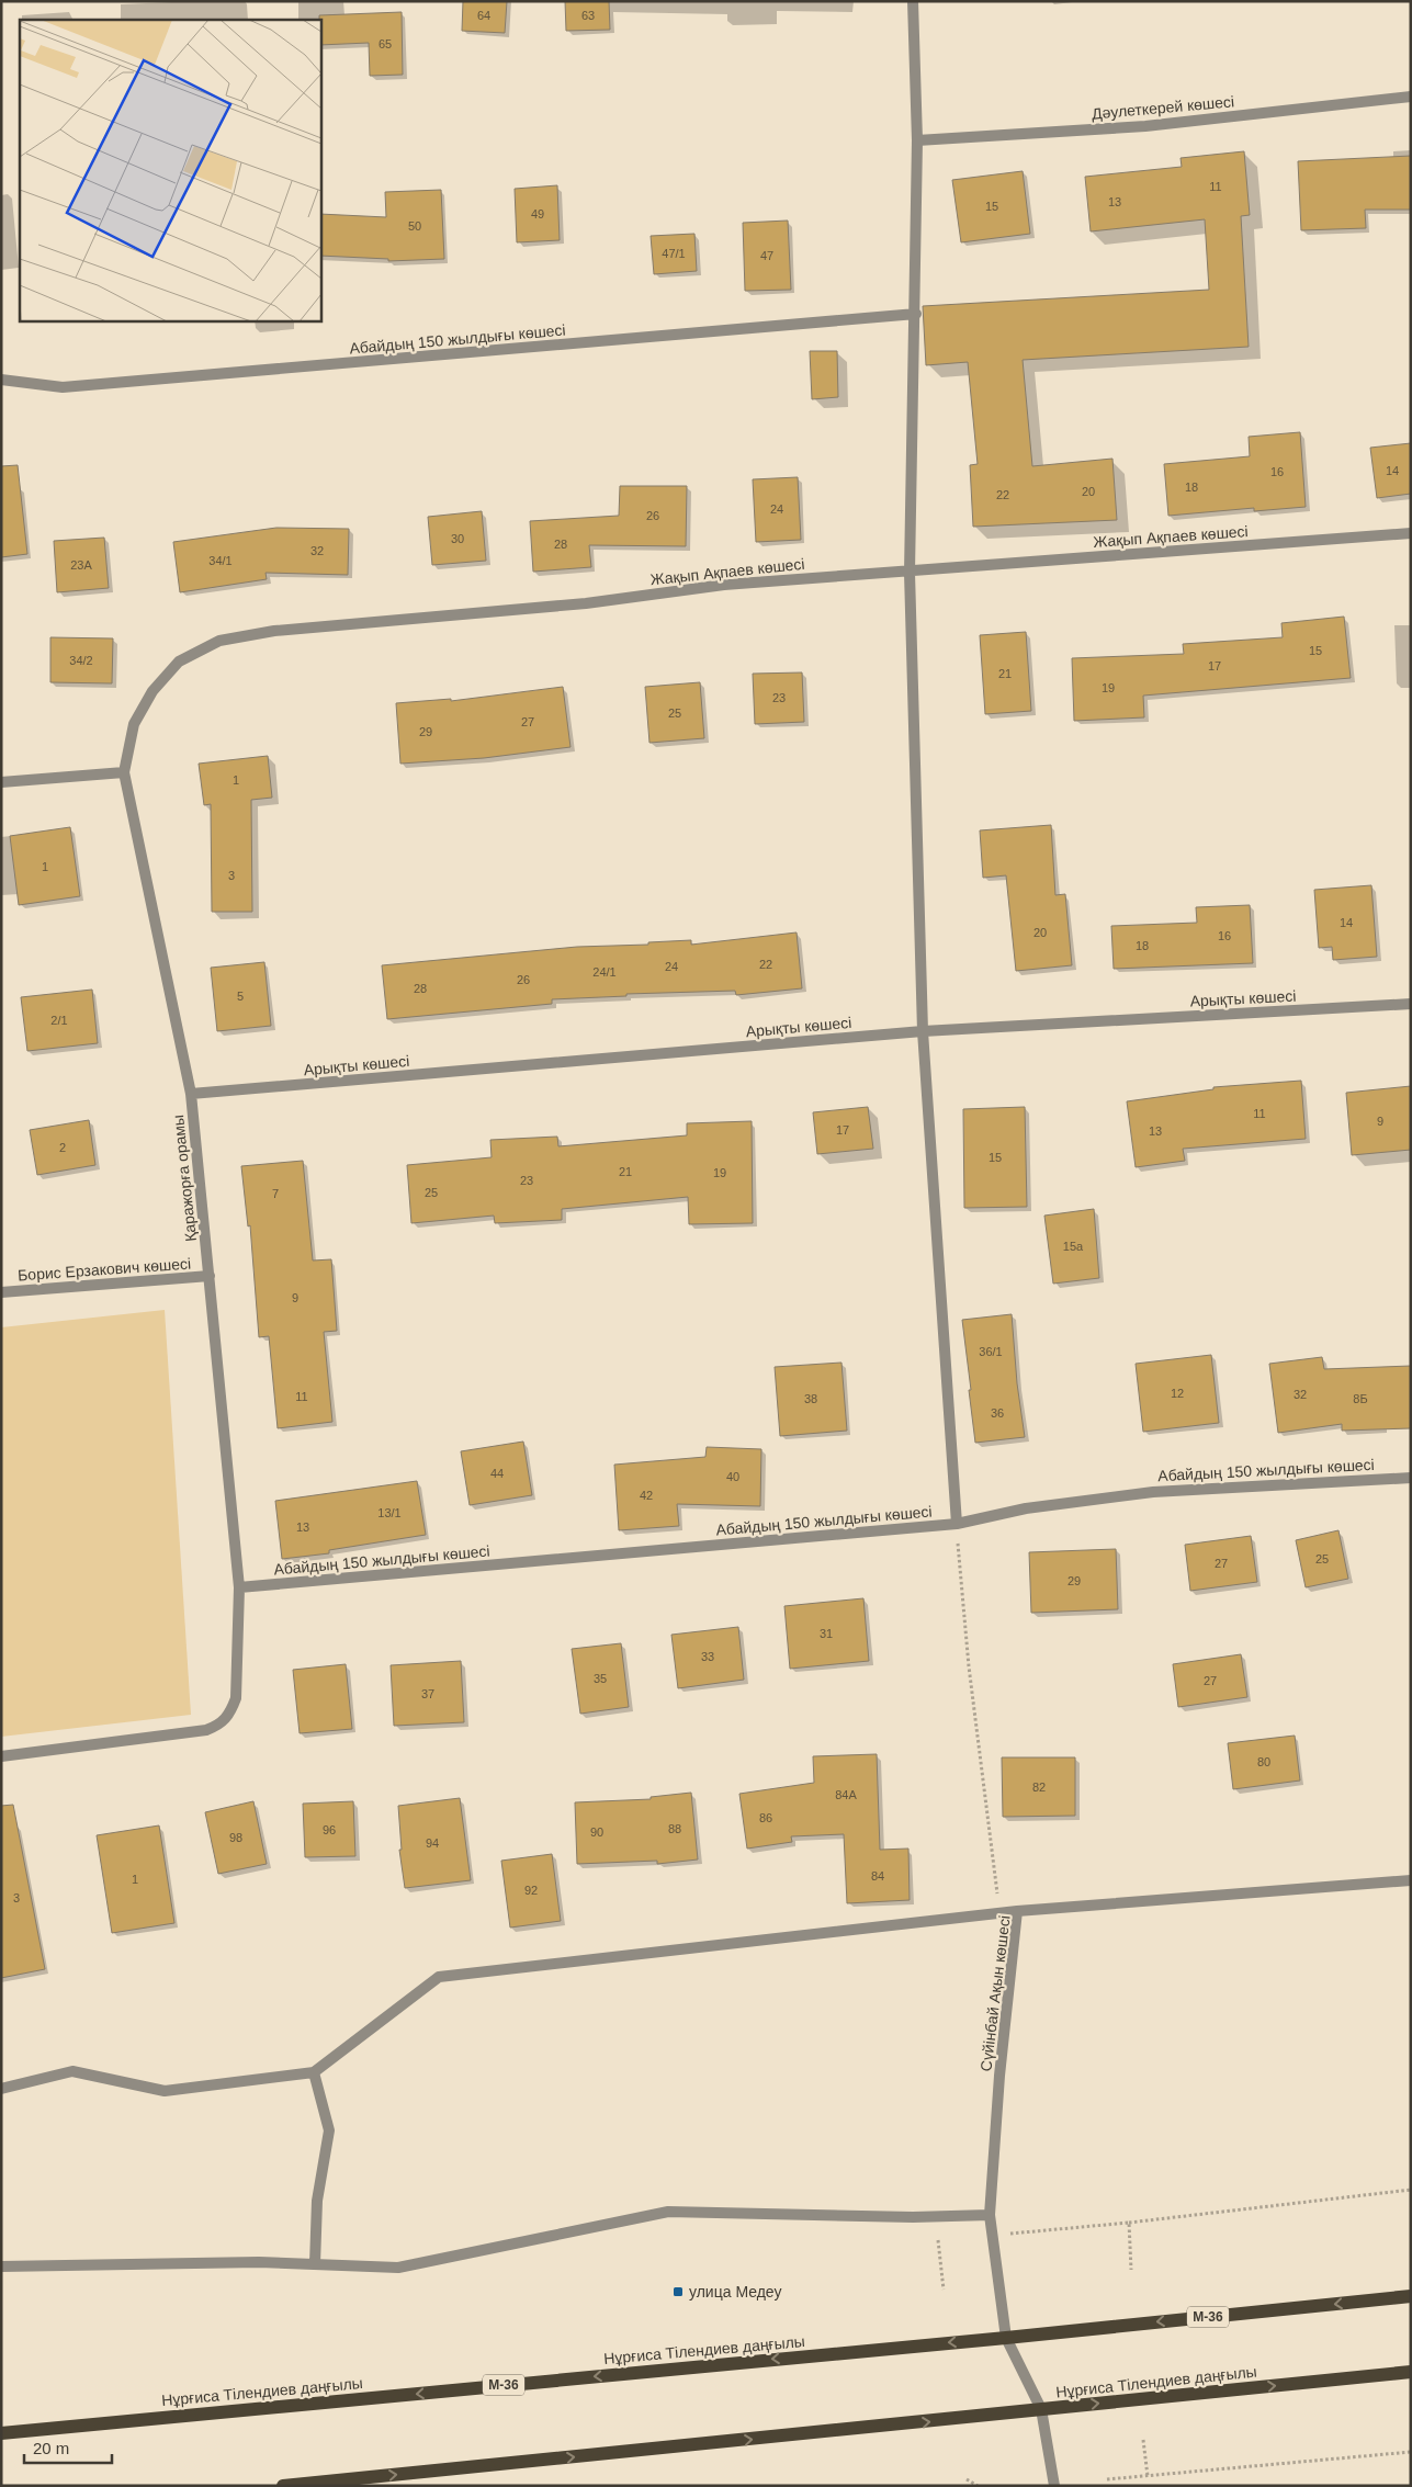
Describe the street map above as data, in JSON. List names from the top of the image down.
{
  "streets": {
    "main road": ["M-36", "Нұрғиса Тілендиев даңғылы"],
    "street": [
      "Дәулеткерей көшесі",
      "Абайдың 150 жылдығы көшесі",
      "Жақып Ақпаев көшесі",
      "Арықты көшесі",
      "Қаражорға орамы",
      "Борис Ерзакович көшесі",
      "Сүйінбай Ақын көшесі"
    ]
  },
  "crossings": [
    ["Абайдың 150 жылдығы көшесі", "Қаражорға орамы"],
    ["Жақып Ақпаев көшесі", "Қаражорға орамы"],
    ["Арықты көшесі", "Қаражорға орамы"],
    ["Қаражорға орамы", "Борис Ерзакович көшесі"],
    ["Сүйінбай Ақын көшесі", "Нұрғиса Тілендиев даңғылы"]
  ],
  "places": {
    "transit": ["улица Медеу"]
  },
  "house_numbers": [
    "64",
    "63",
    "65",
    "11",
    "13",
    "15",
    "49",
    "50",
    "47/1",
    "47",
    "14",
    "16",
    "18",
    "20",
    "22",
    "24",
    "26",
    "30",
    "28",
    "32",
    "34/1",
    "23А",
    "15",
    "34/2",
    "17",
    "21",
    "19",
    "23",
    "25",
    "27",
    "29",
    "1",
    "1",
    "3",
    "14",
    "20",
    "16",
    "18",
    "22",
    "24",
    "24/1",
    "26",
    "28",
    "5",
    "2/1",
    "11",
    "9",
    "17",
    "13",
    "2",
    "15",
    "21",
    "19",
    "23",
    "25",
    "7",
    "15а",
    "9",
    "36/1",
    "12",
    "32",
    "11",
    "38",
    "8Б",
    "36",
    "44",
    "40",
    "42",
    "13/1",
    "13",
    "25",
    "27",
    "29",
    "31",
    "33",
    "35",
    "27",
    "37",
    "80",
    "82",
    "84А",
    "86",
    "88",
    "96",
    "90",
    "98",
    "94",
    "84",
    "1",
    "92",
    "3"
  ],
  "scale_bar": "20 m"
}
